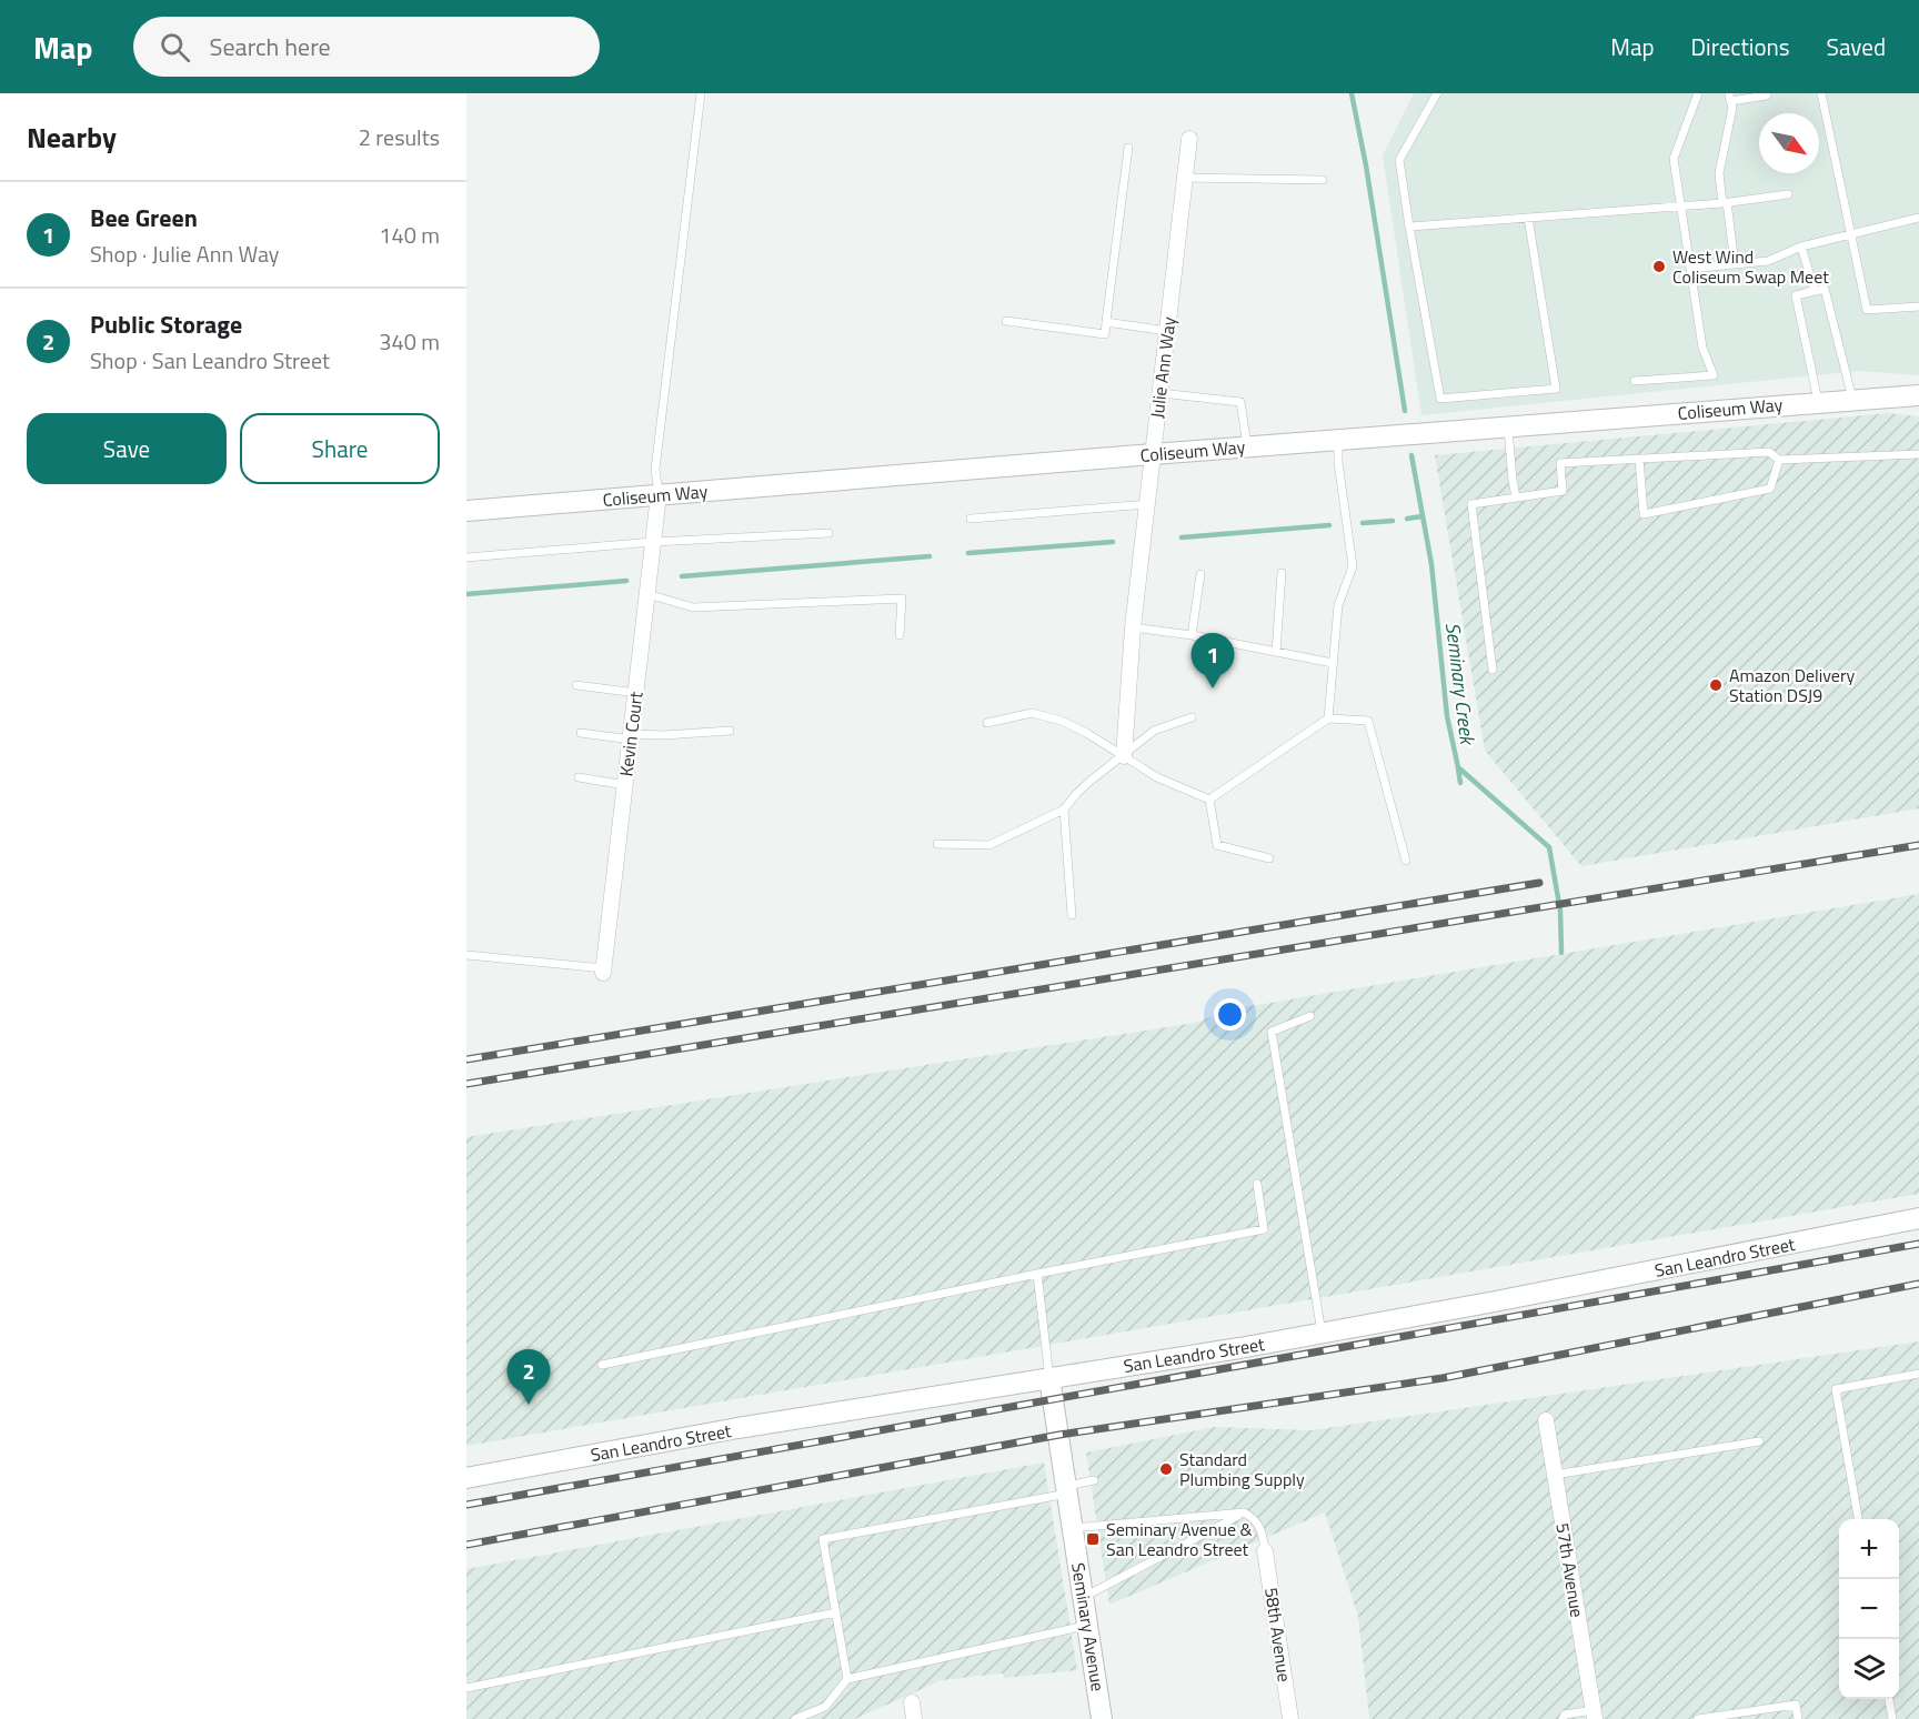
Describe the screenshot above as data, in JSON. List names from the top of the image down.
{
  "streets": {
    "street": [
      "Julie Ann Way",
      "Coliseum Way",
      "Kevin Court",
      "San Leandro Street",
      "57th Avenue",
      "Seminary Avenue",
      "58th Avenue"
    ]
  },
  "crossings": [
    ["Julie Ann Way", "Coliseum Way"],
    ["Coliseum Way", "Kevin Court"],
    ["San Leandro Street", "Seminary Avenue"]
  ],
  "water": ["Seminary Creek"],
  "places": {
    "other": ["West Wind Coliseum Swap Meet", "Amazon Delivery Station DSJ9", "Standard Plumbing Supply"],
    "transit": ["Seminary Avenue & San Leandro Street"]
  },
  "north": "bottom right",
  "page": {
    "header": "Map",
    "search": "Search here",
    "nav": ["Map", "Directions", "Saved"],
    "heading": ["Nearby", "2 results"],
    "list": [
      {
        "mark": "1",
        "name": "Bee Green",
        "note": "Shop · Julie Ann Way",
        "value": "140 m"
      },
      {
        "mark": "2",
        "name": "Public Storage",
        "note": "Shop · San Leandro Street",
        "value": "340 m"
      }
    ],
    "buttons": ["Save", "Share"],
    "pins": ["1", "2"],
    "map_buttons": ["+", "−"]
  }
}
